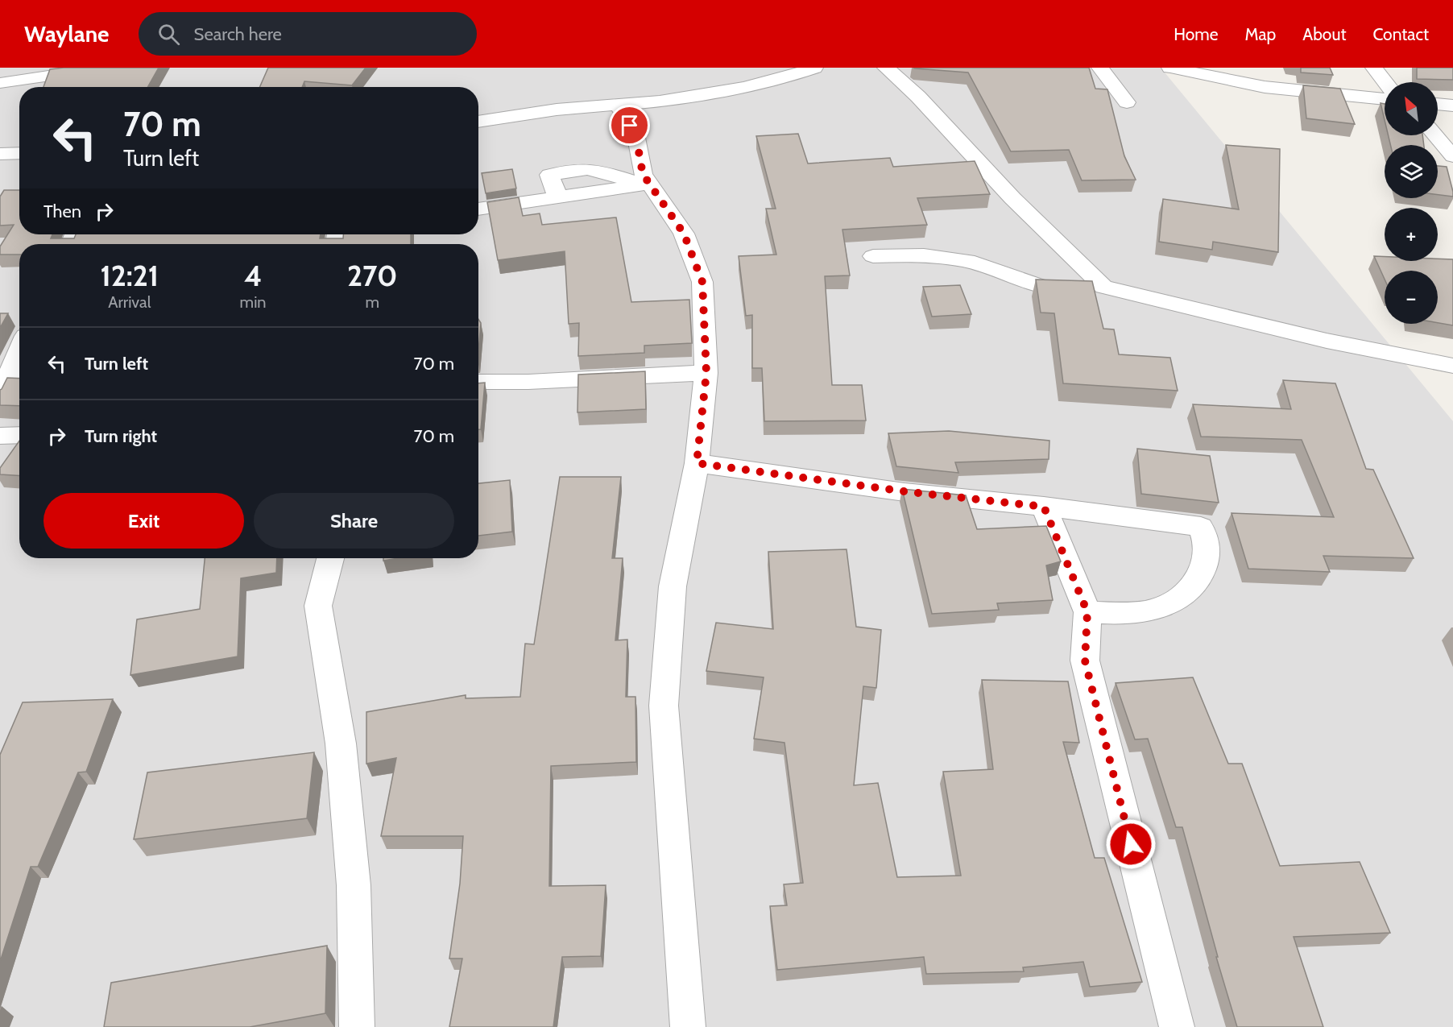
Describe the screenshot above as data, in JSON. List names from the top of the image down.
{
  "north": "top left",
  "page": {
    "header": "Waylane",
    "search": "Search here",
    "nav": [
      "Home",
      "Map",
      "About",
      "Contact"
    ],
    "map_buttons": ["+", "−"],
    "turn": ["70 m", "Turn left"],
    "then": "Then",
    "eta": [
      "12:21",
      "Arrival",
      "4",
      "min",
      "270",
      "m"
    ],
    "list": [
      {
        "name": "Turn left",
        "value": "70 m"
      },
      {
        "name": "Turn right",
        "value": "70 m"
      }
    ],
    "buttons": ["Exit", "Share"]
  }
}
